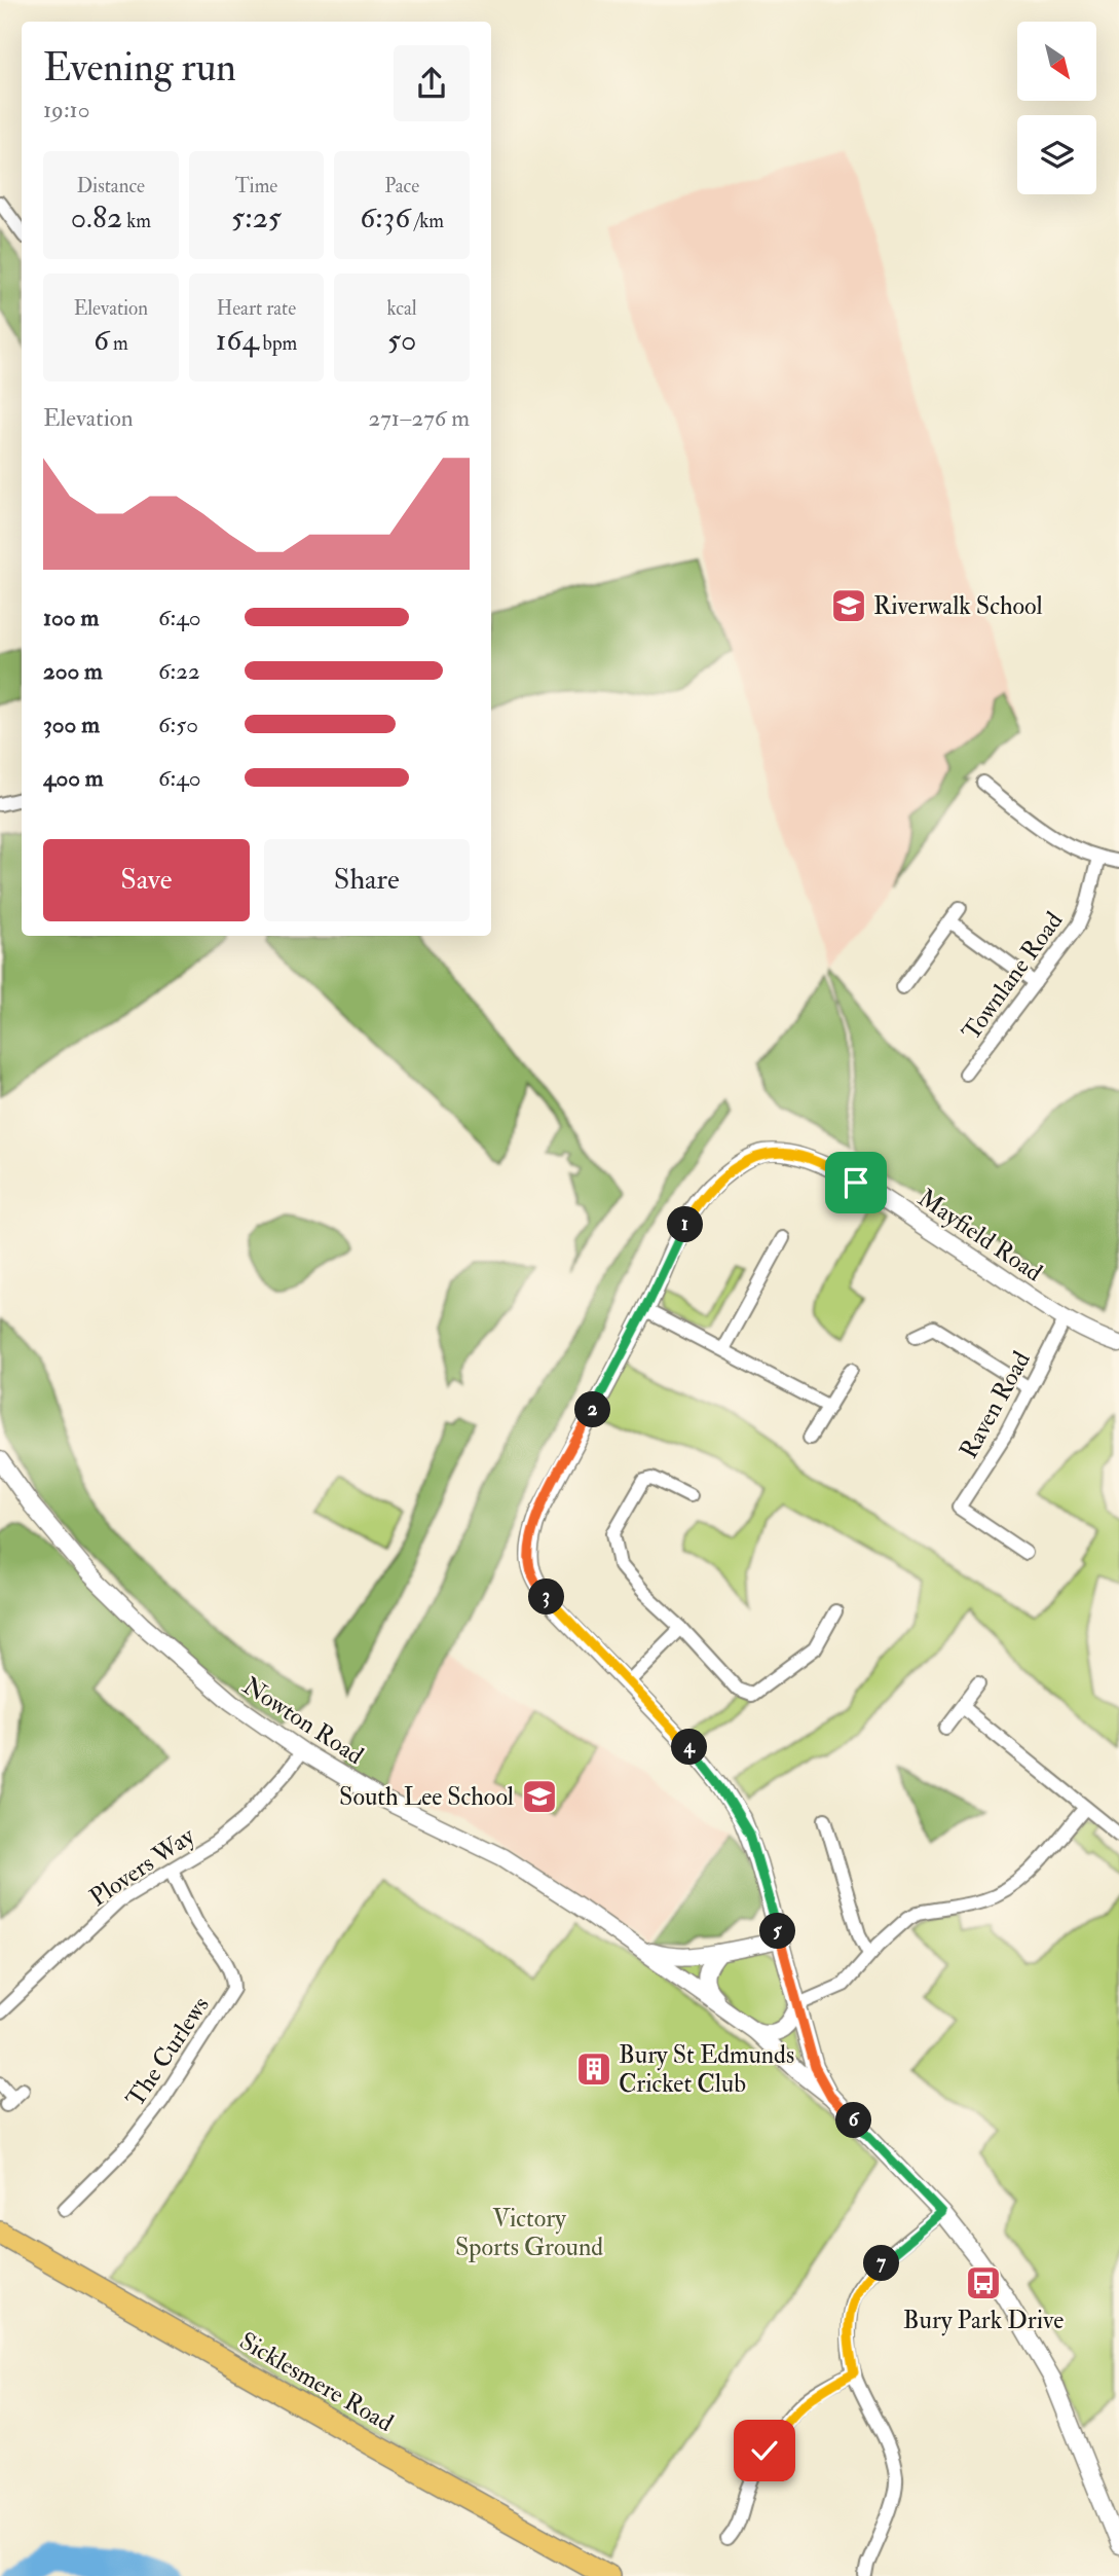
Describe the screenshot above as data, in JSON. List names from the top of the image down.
{
  "streets": {
    "highway": ["Sicklesmere Road"],
    "street": [
      "Townlane Road",
      "Mayfield Road",
      "Raven Road",
      "Nowton Road",
      "Plovers Way",
      "The Curlews"
    ]
  },
  "crossings": [
    ["Mayfield Road", "Raven Road"],
    ["Mayfield Road", "Nowton Road"],
    ["Nowton Road", "Plovers Way"],
    ["Plovers Way", "The Curlews"]
  ],
  "parks": ["Victory Sports Ground"],
  "places": {
    "school or university": ["Riverwalk School", "South Lee School"],
    "building": ["Bury St Edmunds Cricket Club"],
    "bus stop": ["Bury Park Drive"]
  },
  "north": "bottom right",
  "page": {
    "heading": ["Evening run", "19:10"],
    "stats": [
      ["Distance", "0.82 km"],
      ["Time", "5:25"],
      ["Pace", "6:36 /km"],
      ["Elevation", "6 m"],
      ["Heart rate", "164 bpm"],
      ["kcal", "50"]
    ],
    "chart": ["Elevation", "271–276 m"],
    "list": [
      {
        "name": "100 m",
        "note": "6:40"
      },
      {
        "name": "200 m",
        "note": "6:22"
      },
      {
        "name": "300 m",
        "note": "6:50"
      },
      {
        "name": "400 m",
        "note": "6:40"
      }
    ],
    "buttons": ["Save", "Share"],
    "pins": [
      "1",
      "2",
      "3",
      "4",
      "5",
      "6",
      "7"
    ]
  }
}
